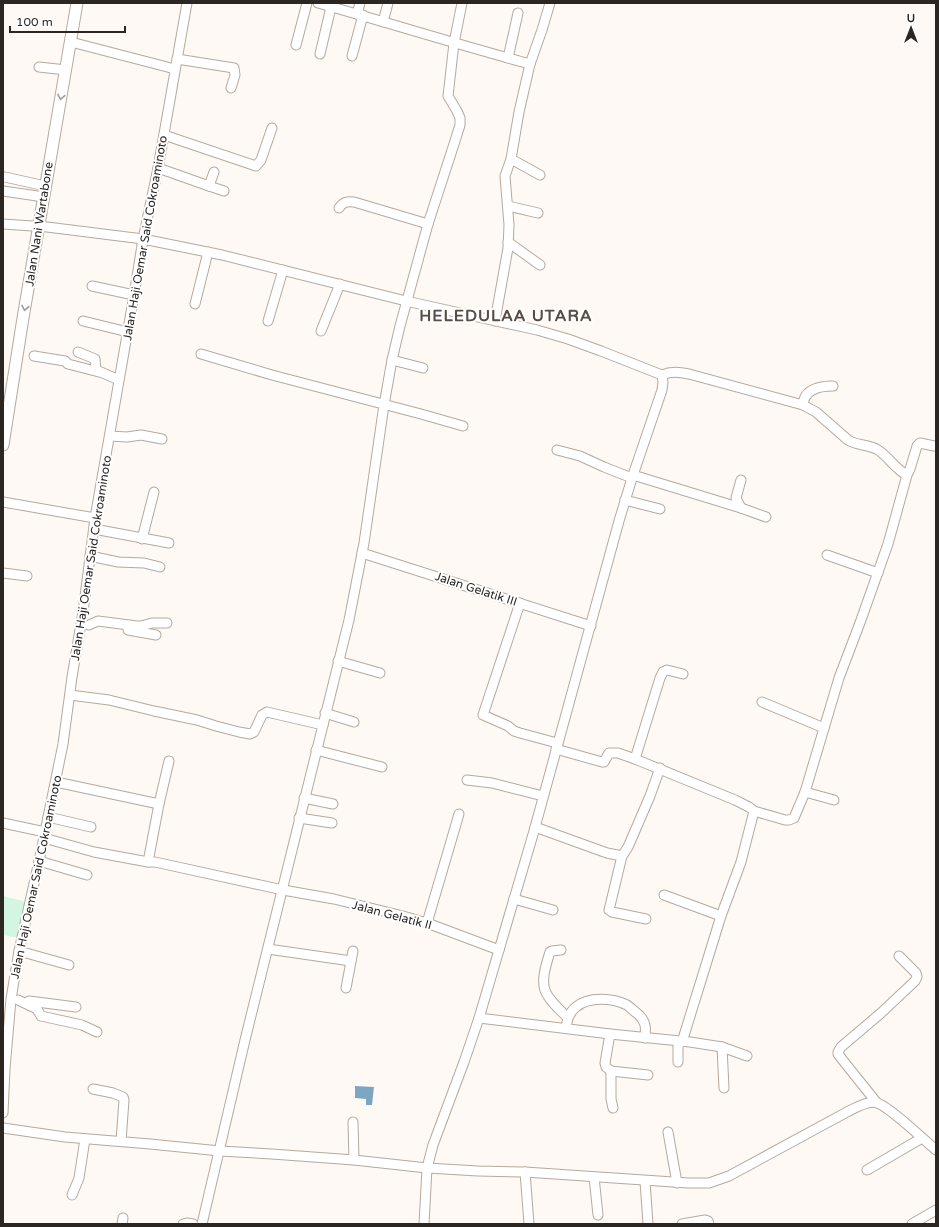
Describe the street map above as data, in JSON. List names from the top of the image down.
{
  "streets": {
    "main road": ["Jalan Nani Wartabone"],
    "street": ["Jalan Haji Oemar Said Cokroaminoto", "Jalan Gelatik III", "Jalan Gelatik II"]
  },
  "crossings": [
    ["Jalan Haji Oemar Said Cokroaminoto", "Jalan Gelatik II"]
  ],
  "one_way": ["Jalan Nani Wartabone"],
  "districts": ["HELEDULAA UTARA"],
  "scale_bar": "100 m",
  "north": "top"
}
